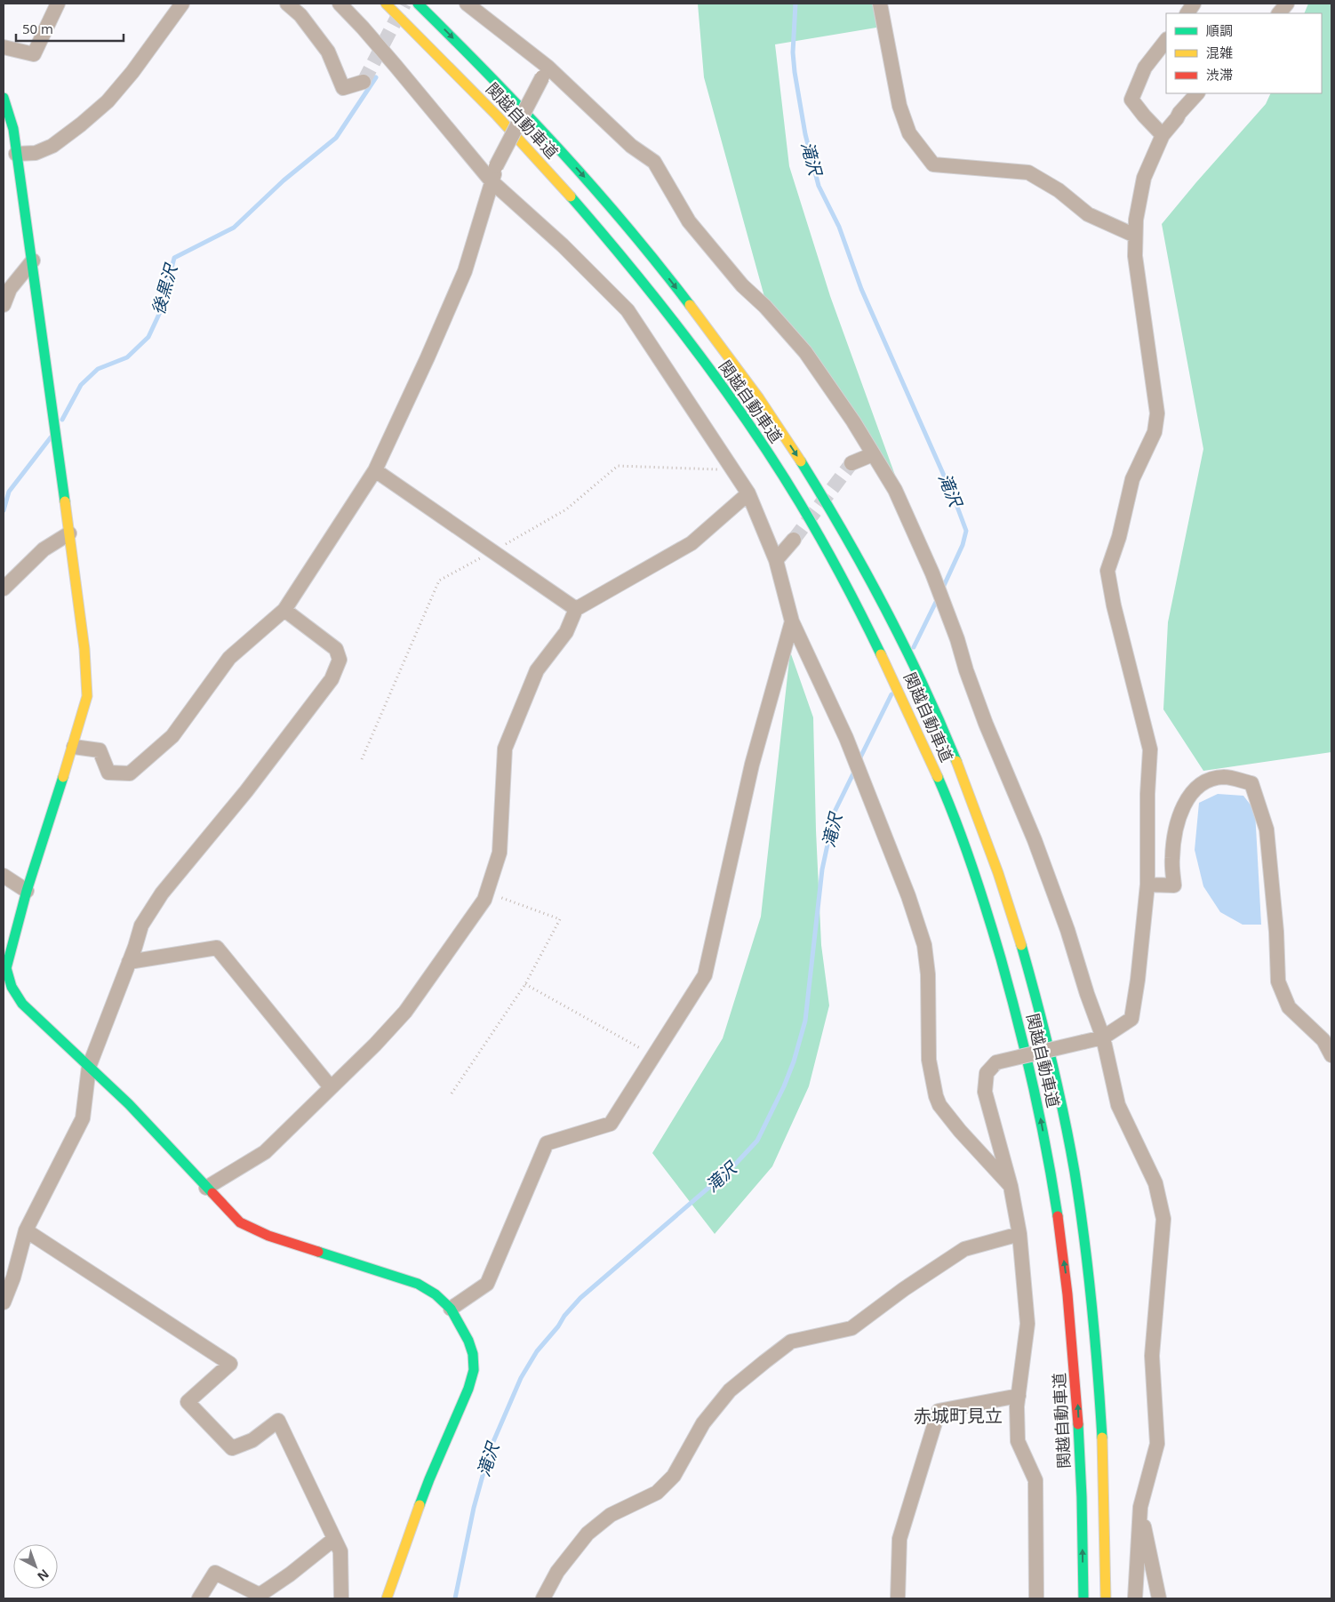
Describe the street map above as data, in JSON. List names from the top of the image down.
{
  "streets": {
    "main road": ["関越自動車道"]
  },
  "districts": ["赤城町見立"],
  "water": ["滝沢", "後黒沢"],
  "legend": ["順調", "混雑", "渋滞"],
  "scale_bar": "50 m",
  "north": "bottom right"
}
